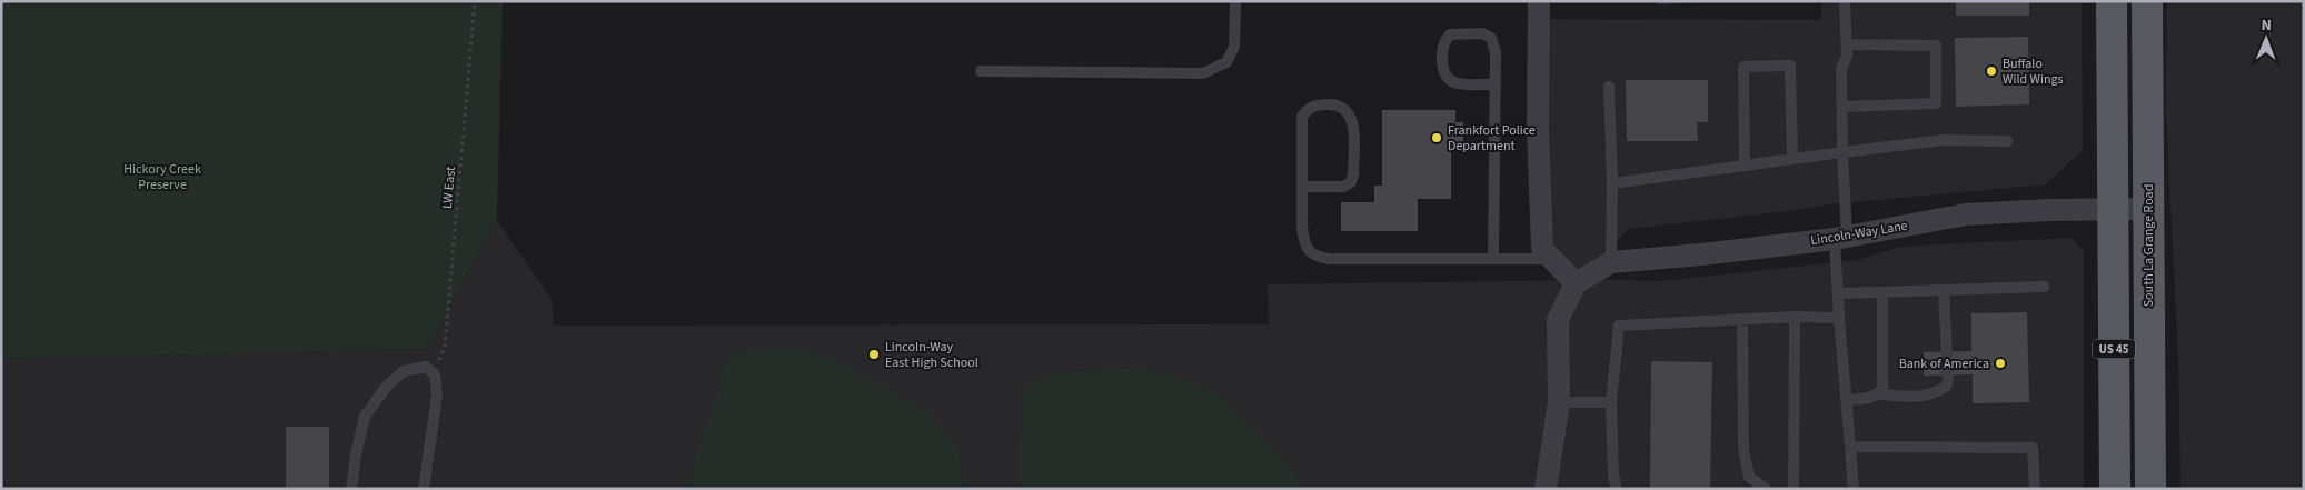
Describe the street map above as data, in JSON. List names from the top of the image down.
{
  "streets": {
    "main road": ["South La Grange Road", "US 45"],
    "street": ["Lincoln-Way Lane"],
    "path": ["LW East"]
  },
  "crossings": [
    ["Lincoln-Way Lane", "South La Grange Road"],
    ["Lincoln-Way Lane", "US 45"]
  ],
  "parks": ["Hickory Creek Preserve"],
  "places": [
    "Buffalo Wild Wings",
    "Frankfort Police Department",
    "Lincoln-Way East High School",
    "Bank of America"
  ],
  "north": "top"
}
